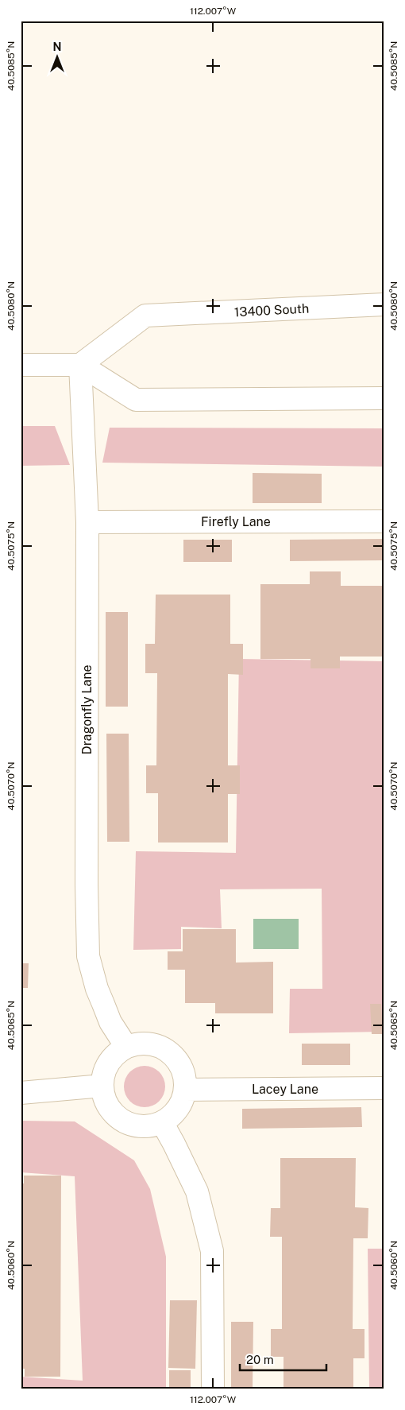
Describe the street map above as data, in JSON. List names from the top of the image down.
{
  "streets": {
    "street": [
      "13400 South",
      "Firefly Lane",
      "Dragonfly Lane",
      "Lacey Lane"
    ]
  },
  "crossings": [
    ["13400 South", "Dragonfly Lane"],
    ["Firefly Lane", "Dragonfly Lane"],
    ["Dragonfly Lane", "Lacey Lane"]
  ],
  "scale_bar": "20 m",
  "north": "top",
  "coordinates": [
    "112.007°W",
    "40.5085°N",
    "40.5080°N",
    "40.5075°N",
    "40.5070°N",
    "40.5065°N",
    "40.5060°N"
  ]
}
